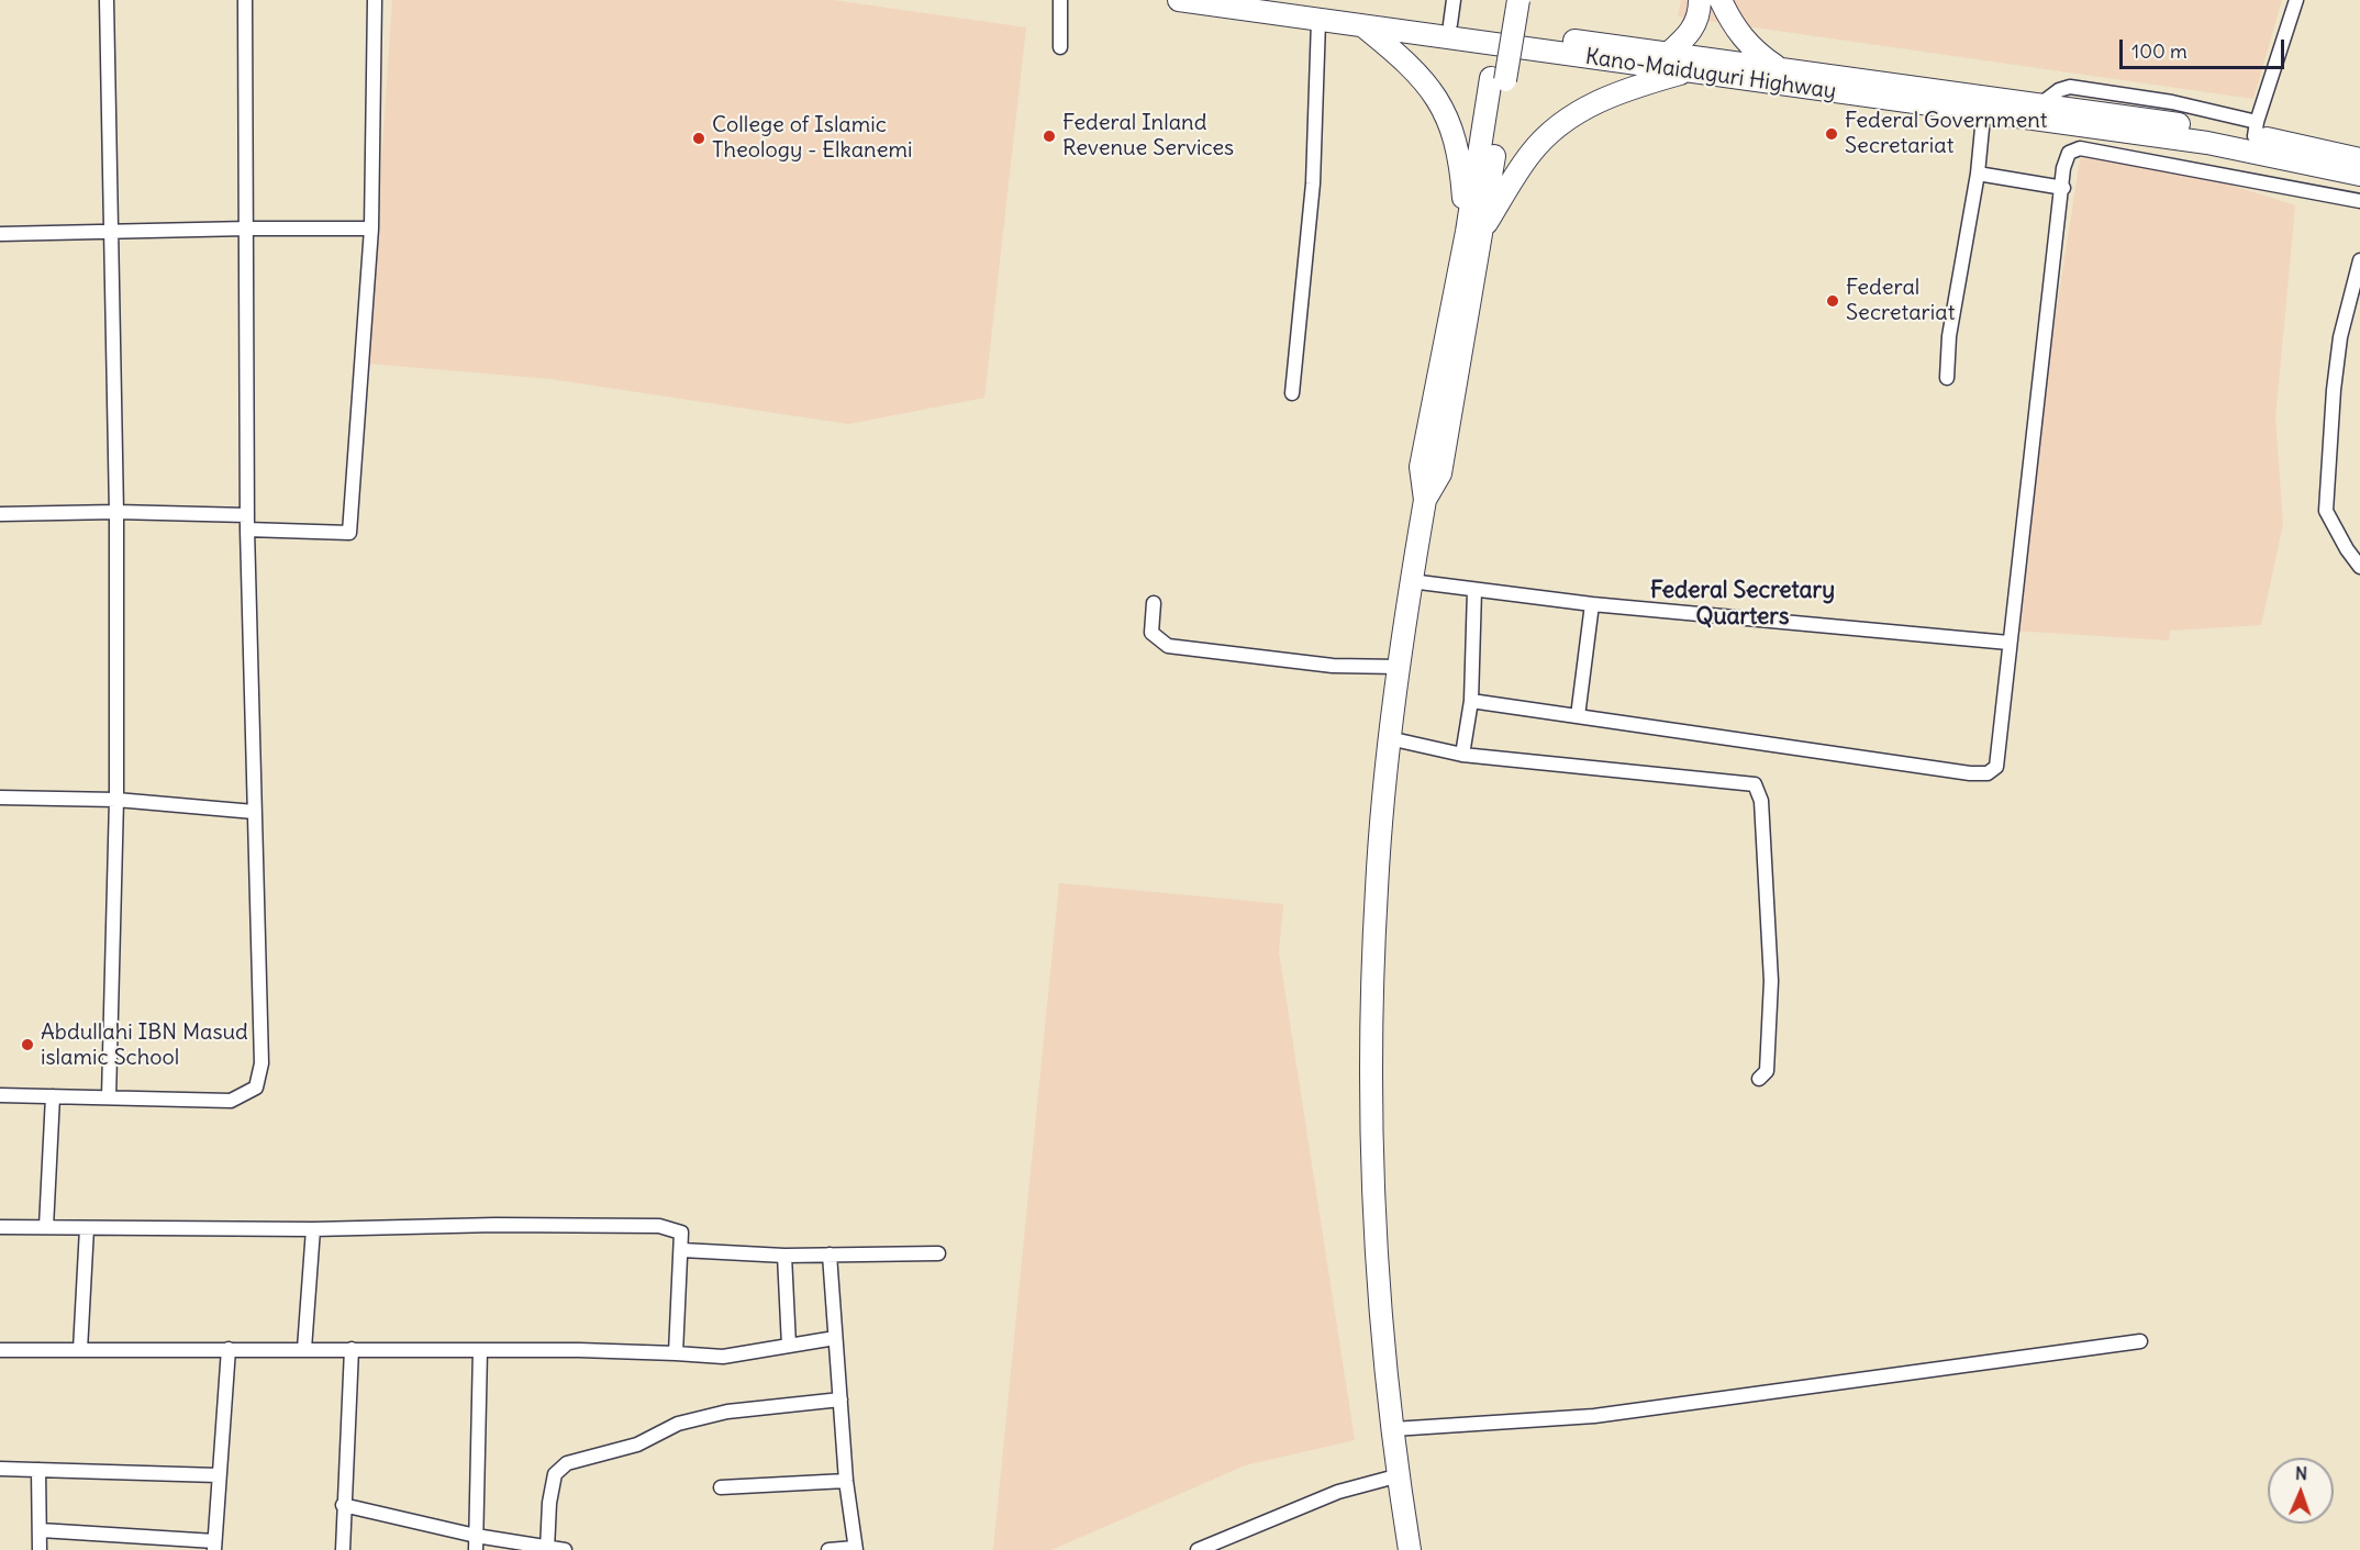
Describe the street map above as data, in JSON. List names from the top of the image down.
{
  "streets": {
    "highway": ["Kano-Maiduguri Highway"]
  },
  "districts": ["Federal Secretary Quarters"],
  "places": [
    "Federal Government Secretariat",
    "Federal Inland Revenue Services",
    "College of Islamic Theology - Elkanemi",
    "Federal Secretariat",
    "Abdullahi IBN Masud islamic School"
  ],
  "scale_bar": "100 m",
  "north": "top"
}
